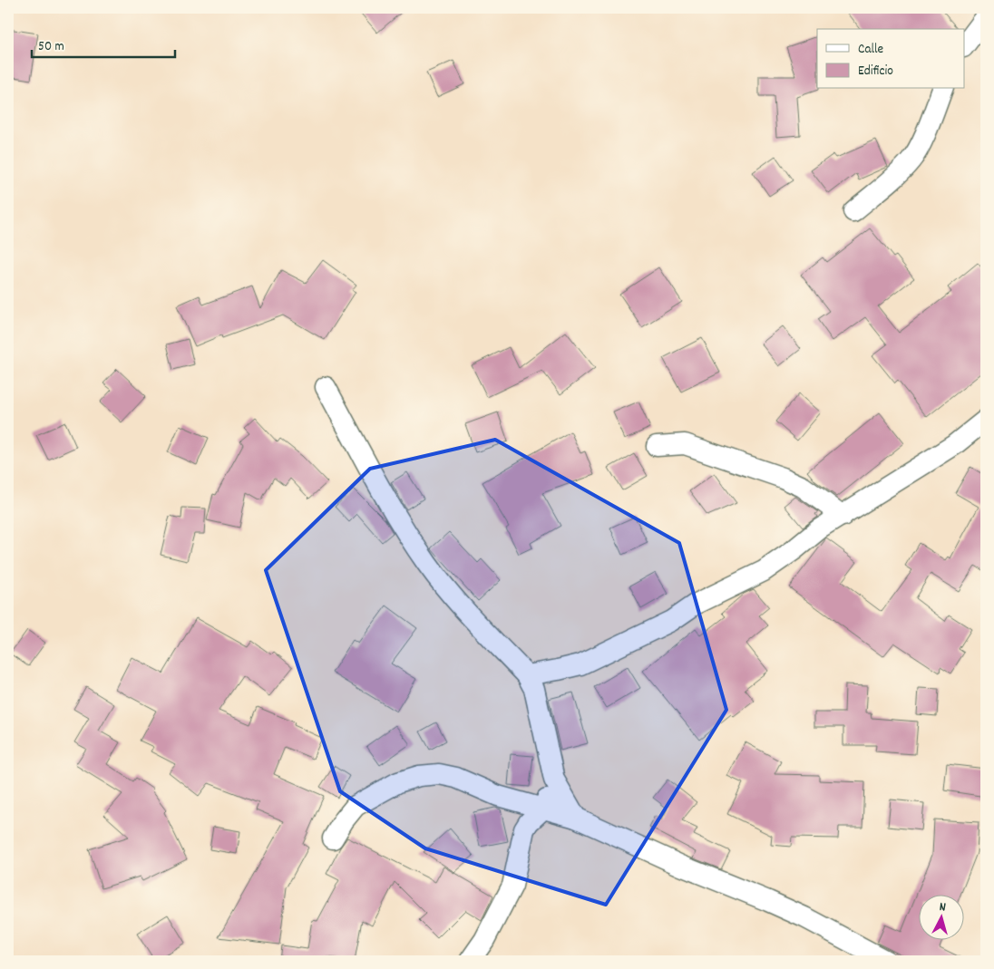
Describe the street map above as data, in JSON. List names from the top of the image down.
{
  "legend": ["Calle", "Edificio"],
  "scale_bar": "50 m",
  "north": "top"
}
